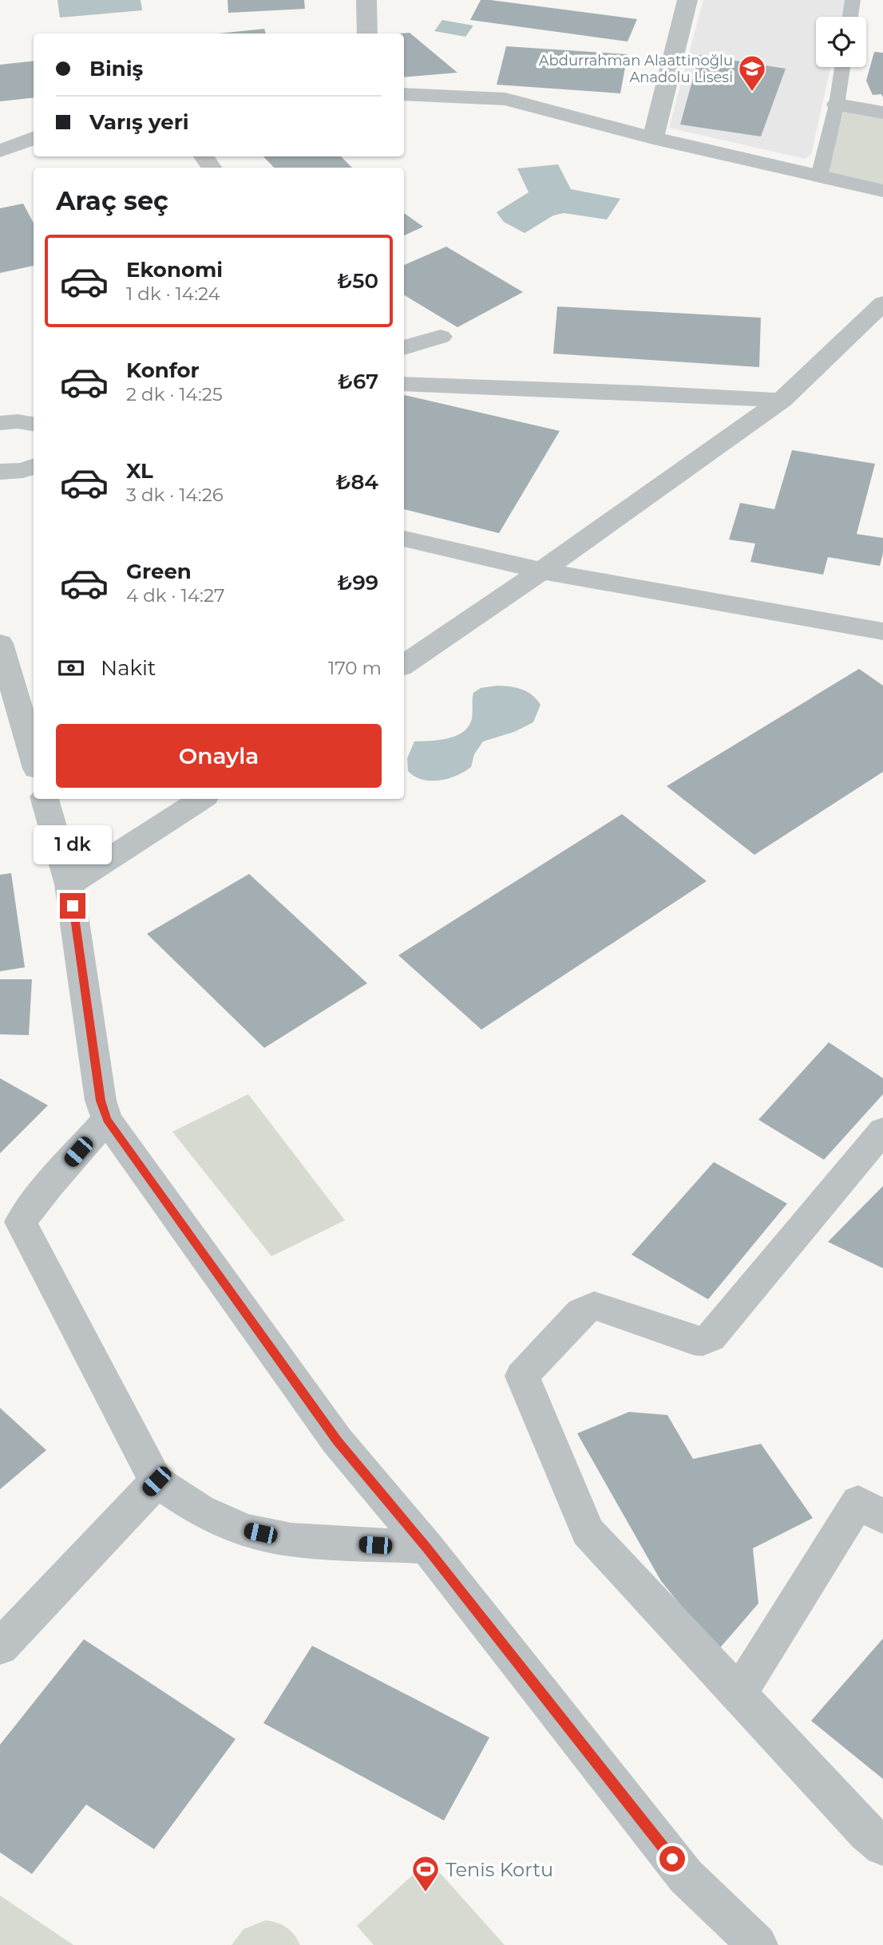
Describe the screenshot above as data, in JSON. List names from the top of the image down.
{
  "places": {
    "school or university": ["Abdurrahman Alaattinoğlu Anadolu Lisesi"],
    "sports": ["Tenis Kortu"]
  },
  "page": {
    "banner": ["Biniş", "Varış yeri"],
    "heading": "Araç seç",
    "list": [
      {
        "name": "Ekonomi",
        "note": "1 dk · 14:24",
        "value": "₺50"
      },
      {
        "name": "Konfor",
        "note": "2 dk · 14:25",
        "value": "₺67"
      },
      {
        "name": "XL",
        "note": "3 dk · 14:26",
        "value": "₺84"
      },
      {
        "name": "Green",
        "note": "4 dk · 14:27",
        "value": "₺99"
      }
    ],
    "pay": ["Nakit", "170 m"],
    "buttons": "Onayla",
    "bubble": "1 dk"
  }
}
